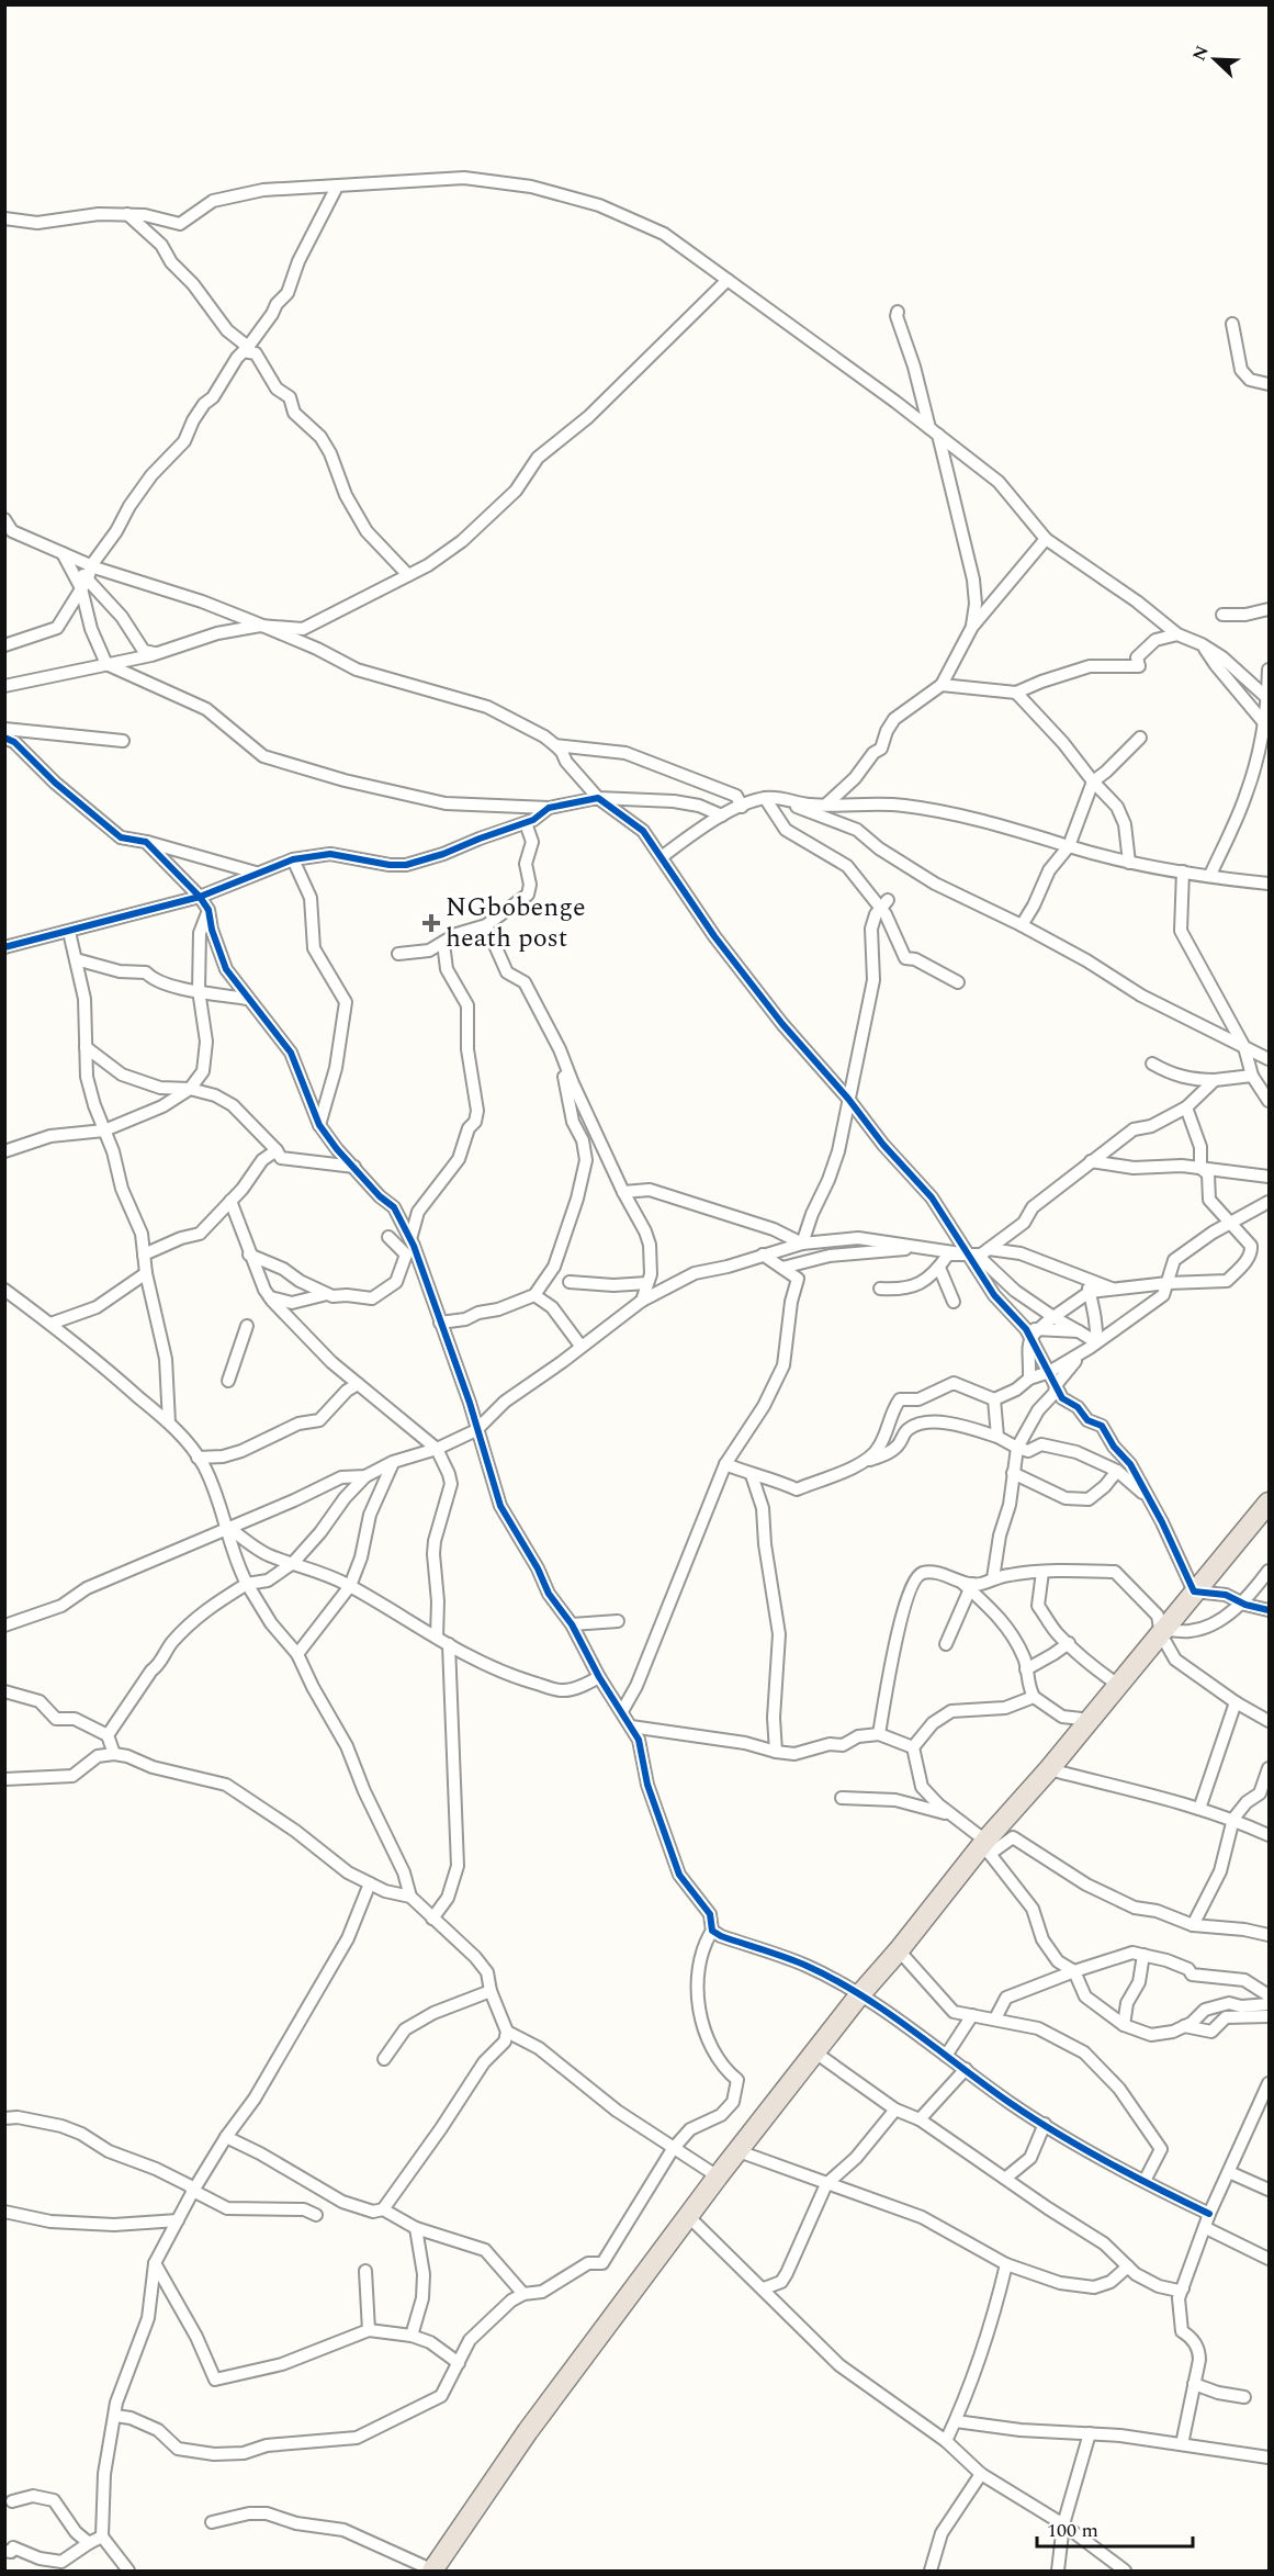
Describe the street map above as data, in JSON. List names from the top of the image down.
{
  "places": {
    "health": ["NGbobenge heath post"]
  },
  "scale_bar": "100 m",
  "north": "top left"
}
